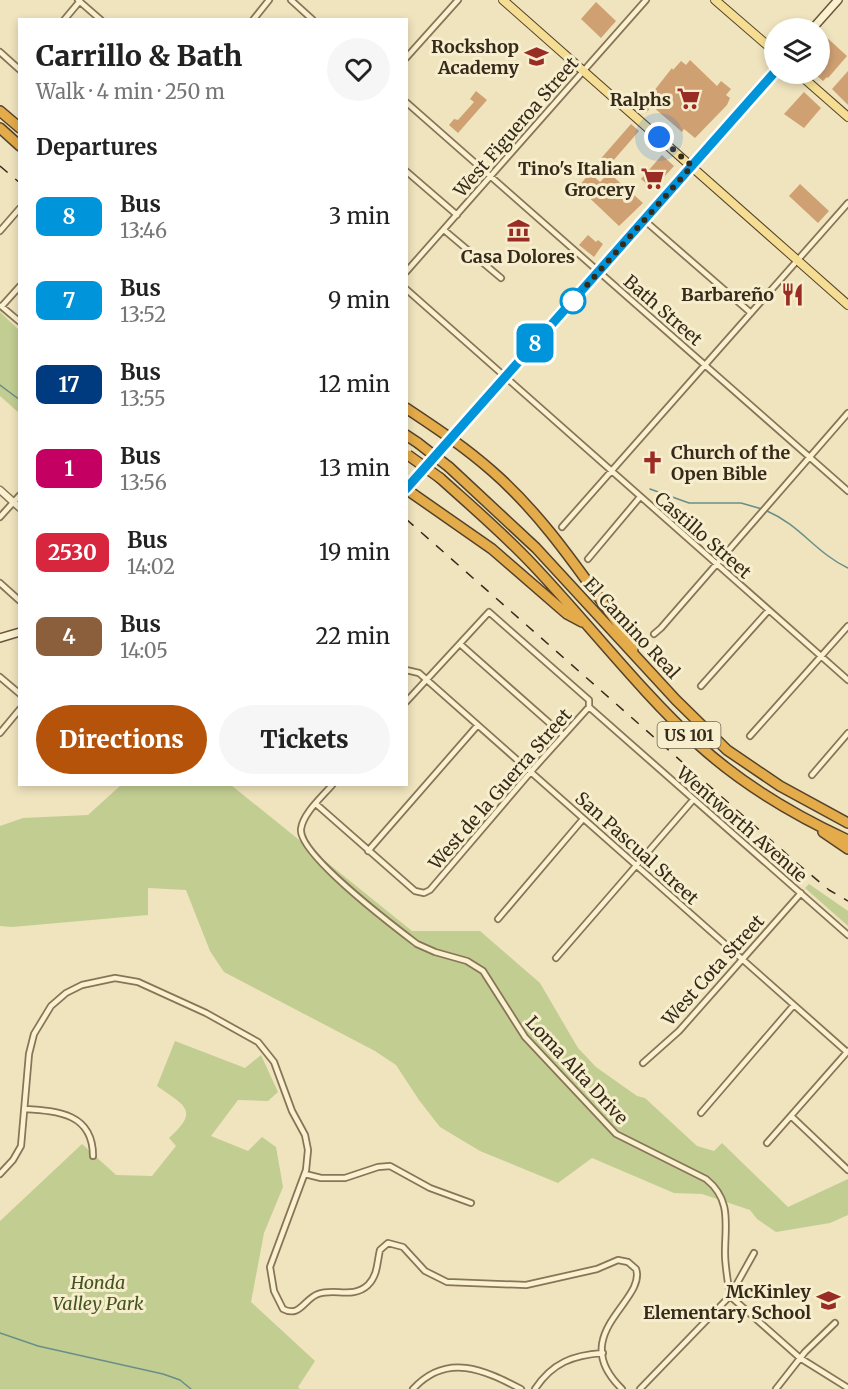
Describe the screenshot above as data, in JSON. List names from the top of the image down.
{
  "streets": {
    "highway": ["El Camino Real", "US 101"],
    "street": [
      "West Figueroa Street",
      "Bath Street",
      "Castillo Street",
      "West de la Guerra Street",
      "Wentworth Avenue",
      "San Pascual Street",
      "West Cota Street",
      "Loma Alta Drive"
    ]
  },
  "crossings": [
    ["West Figueroa Street", "Bath Street"],
    ["West de la Guerra Street", "Wentworth Avenue"],
    ["West de la Guerra Street", "San Pascual Street"],
    ["Wentworth Avenue", "West Cota Street"],
    ["San Pascual Street", "West Cota Street"]
  ],
  "parks": ["Honda Valley Park"],
  "places": {
    "school or university": ["Rockshop Academy", "McKinley Elementary School"],
    "supermarket": ["Ralphs", "Tino's Italian Grocery"],
    "museum": ["Casa Dolores"],
    "restaurant": ["Barbareño"],
    "church": ["Church of the Open Bible"]
  },
  "lines": ["bus line 8"],
  "page": {
    "on_map": "8",
    "heading": [
      ["Carrillo & Bath", "Walk · 4 min · 250 m"],
      "Departures"
    ],
    "list": [
      {
        "mark": "8",
        "name": "Bus",
        "note": "13:46",
        "value": "3 min"
      },
      {
        "mark": "7",
        "name": "Bus",
        "note": "13:52",
        "value": "9 min"
      },
      {
        "mark": "17",
        "name": "Bus",
        "note": "13:55",
        "value": "12 min"
      },
      {
        "mark": "1",
        "name": "Bus",
        "note": "13:56",
        "value": "13 min"
      },
      {
        "mark": "2530",
        "name": "Bus",
        "note": "14:02",
        "value": "19 min"
      },
      {
        "mark": "4",
        "name": "Bus",
        "note": "14:05",
        "value": "22 min"
      }
    ],
    "buttons": ["Directions", "Tickets"]
  }
}
